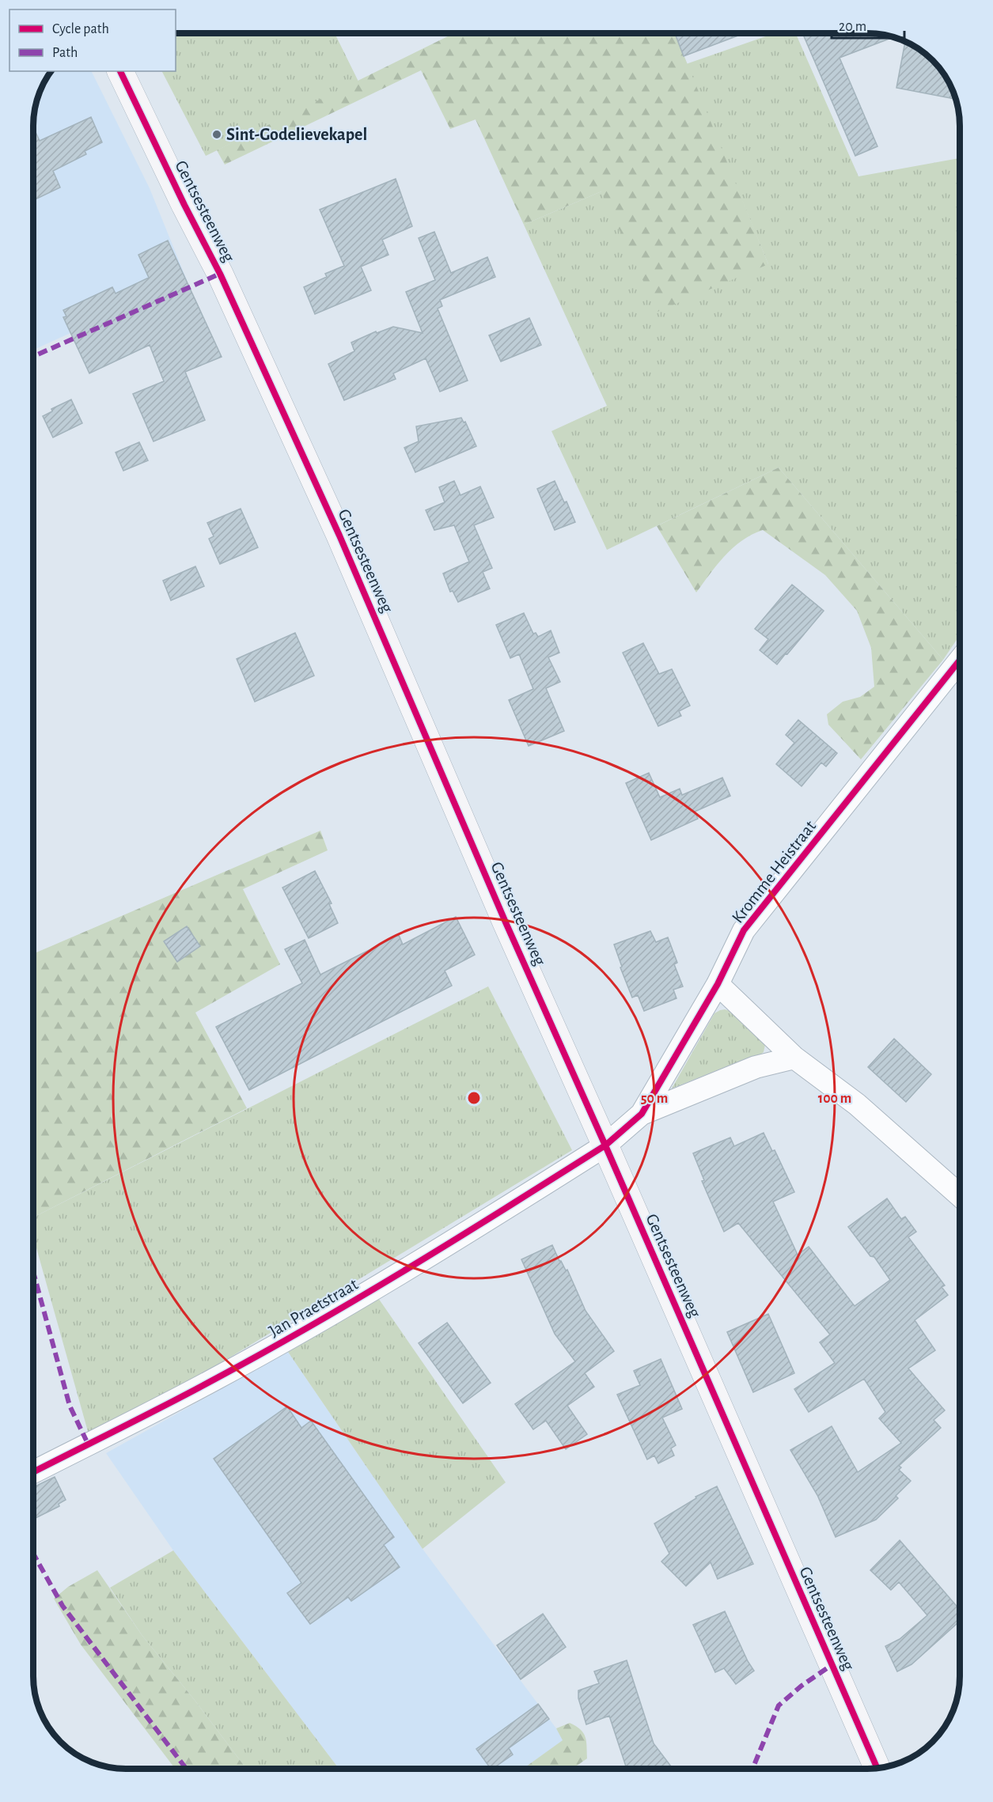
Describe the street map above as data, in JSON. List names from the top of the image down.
{
  "streets": {
    "main road": ["Gentsesteenweg"],
    "street": ["Kromme Heistraat", "Jan Praetstraat"]
  },
  "crossings": [
    ["Gentsesteenweg", "Kromme Heistraat"],
    ["Gentsesteenweg", "Jan Praetstraat"],
    ["Kromme Heistraat", "Jan Praetstraat"]
  ],
  "places": ["Sint-Godelievekapel"],
  "legend": ["Cycle path", "Path"],
  "scale_bar": "20 m",
  "rings": ["50 m", "100 m"]
}
